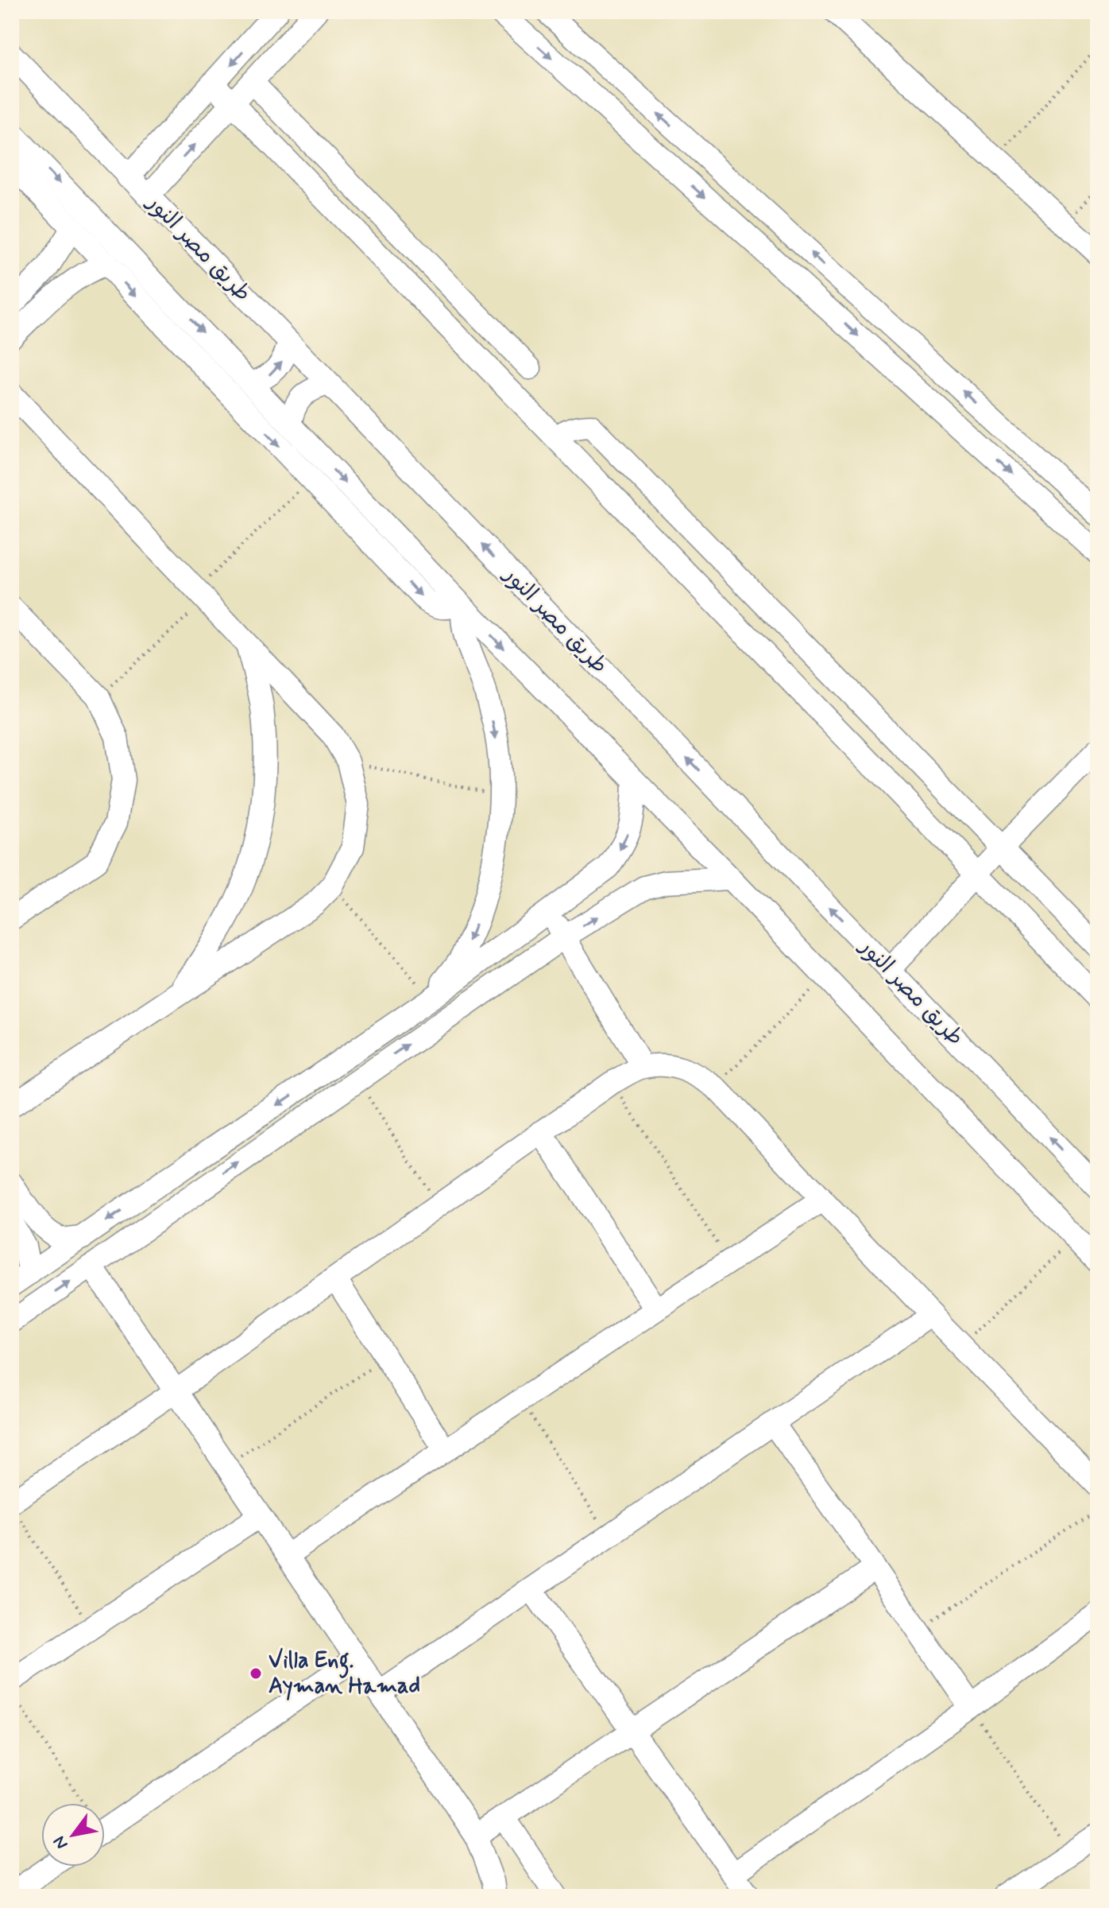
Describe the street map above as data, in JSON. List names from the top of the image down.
{
  "streets": {
    "street": ["طريق مصر النور"]
  },
  "places": ["Villa Eng. Ayman Hamad"],
  "north": "bottom left"
}
